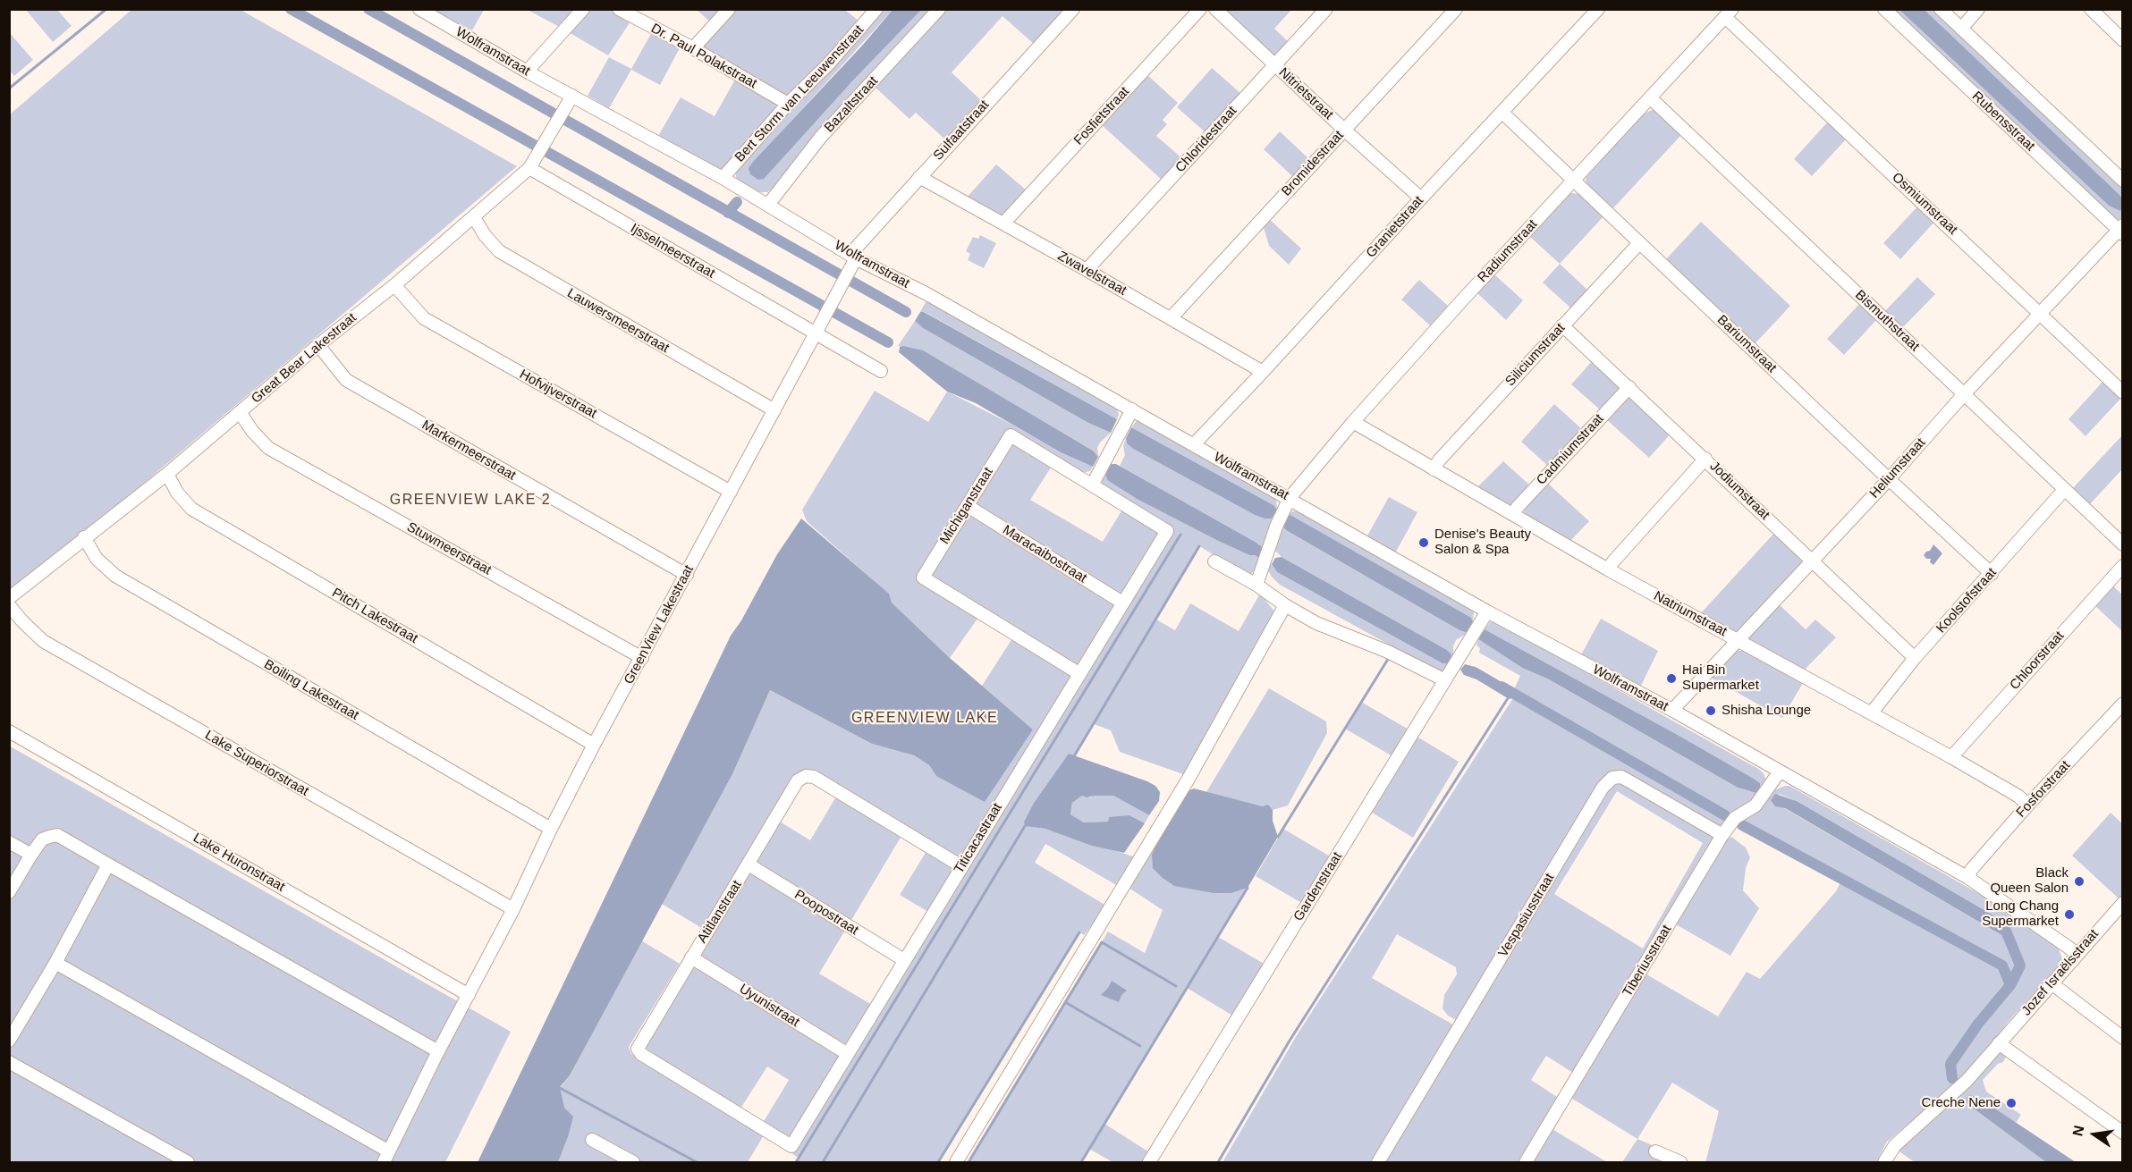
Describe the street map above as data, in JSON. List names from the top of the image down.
{
  "streets": {
    "street": [
      "Wolframstraat",
      "Dr. Paul Polakstraat",
      "Bert Storm van Leeuwenstraat",
      "Nitrietstraat",
      "Bazaltstraat",
      "Fosfietstraat",
      "Rubensstraat",
      "Sulfaatstraat",
      "Chloridestraat",
      "Bromidestraat",
      "Osmiumstraat",
      "Granietstraat",
      "Ijsselmeerstraat",
      "Radiumstraat",
      "Zwavelstraat",
      "Lauwersmeerstraat",
      "Bismuthstraat",
      "Bariumstraat",
      "Siliciumstraat",
      "Great Bear Lakestraat",
      "Hofvijverstraat",
      "Cadmiumstraat",
      "Markermeerstraat",
      "Heliumstraat",
      "Jodiumstraat",
      "Michiganstraat",
      "Stuwmeerstraat",
      "Maracaibostraat",
      "Koolstofstraat",
      "Natriumstraat",
      "Pitch Lakestraat",
      "GreenView Lakestraat",
      "Chloorstraat",
      "Boiling Lakestraat",
      "Lake Superiorstraat",
      "Fosforstraat",
      "Titicacastraat",
      "Lake Huronstraat",
      "Gardenstraat",
      "Atitlanstraat",
      "Poopostraat",
      "Vespasiusstraat",
      "Tiberiusstraat",
      "Jozef Israëlsstraat",
      "Uyunistraat"
    ]
  },
  "crossings": [
    ["Wolframstraat", "Bert Storm van Leeuwenstraat"],
    ["Wolframstraat", "Bazaltstraat"],
    ["Wolframstraat", "Sulfaatstraat"],
    ["Wolframstraat", "Granietstraat"],
    ["Wolframstraat", "Radiumstraat"],
    ["Wolframstraat", "Great Bear Lakestraat"],
    ["Wolframstraat", "Heliumstraat"],
    ["Wolframstraat", "GreenView Lakestraat"],
    ["Wolframstraat", "Fosforstraat"],
    ["Wolframstraat", "Gardenstraat"],
    ["Wolframstraat", "Tiberiusstraat"],
    ["Wolframstraat", "Jozef Israëlsstraat"],
    ["Dr. Paul Polakstraat", "Bert Storm van Leeuwenstraat"],
    ["Nitrietstraat", "Chloridestraat"],
    ["Nitrietstraat", "Bromidestraat"],
    ["Nitrietstraat", "Granietstraat"],
    ["Fosfietstraat", "Zwavelstraat"],
    ["Rubensstraat", "Heliumstraat"],
    ["Sulfaatstraat", "Zwavelstraat"],
    ["Sulfaatstraat", "GreenView Lakestraat"],
    ["Chloridestraat", "Zwavelstraat"],
    ["Bromidestraat", "Zwavelstraat"],
    ["Osmiumstraat", "Radiumstraat"],
    ["Osmiumstraat", "Heliumstraat"],
    ["Granietstraat", "Zwavelstraat"],
    ["Granietstraat", "Bariumstraat"],
    ["Ijsselmeerstraat", "Great Bear Lakestraat"],
    ["Ijsselmeerstraat", "GreenView Lakestraat"],
    ["Radiumstraat", "Bismuthstraat"],
    ["Radiumstraat", "Bariumstraat"],
    ["Radiumstraat", "Natriumstraat"],
    ["Lauwersmeerstraat", "Great Bear Lakestraat"],
    ["Lauwersmeerstraat", "GreenView Lakestraat"],
    ["Bismuthstraat", "Heliumstraat"],
    ["Bismuthstraat", "Koolstofstraat"],
    ["Bariumstraat", "Siliciumstraat"],
    ["Bariumstraat", "Heliumstraat"],
    ["Bariumstraat", "Koolstofstraat"],
    ["Siliciumstraat", "Jodiumstraat"],
    ["Siliciumstraat", "Natriumstraat"],
    ["Great Bear Lakestraat", "Hofvijverstraat"],
    ["Great Bear Lakestraat", "Markermeerstraat"],
    ["Great Bear Lakestraat", "Stuwmeerstraat"],
    ["Great Bear Lakestraat", "Pitch Lakestraat"],
    ["Great Bear Lakestraat", "Boiling Lakestraat"],
    ["Hofvijverstraat", "GreenView Lakestraat"],
    ["Cadmiumstraat", "Jodiumstraat"],
    ["Cadmiumstraat", "Natriumstraat"],
    ["Markermeerstraat", "GreenView Lakestraat"],
    ["Heliumstraat", "Jodiumstraat"],
    ["Heliumstraat", "Natriumstraat"],
    ["Jodiumstraat", "Koolstofstraat"],
    ["Michiganstraat", "Maracaibostraat"],
    ["Michiganstraat", "Titicacastraat"],
    ["Stuwmeerstraat", "GreenView Lakestraat"],
    ["Maracaibostraat", "Titicacastraat"],
    ["Koolstofstraat", "Natriumstraat"],
    ["Natriumstraat", "Chloorstraat"],
    ["Natriumstraat", "Fosforstraat"],
    ["Pitch Lakestraat", "GreenView Lakestraat"],
    ["GreenView Lakestraat", "Boiling Lakestraat"],
    ["GreenView Lakestraat", "Lake Superiorstraat"],
    ["GreenView Lakestraat", "Lake Huronstraat"],
    ["Titicacastraat", "Atitlanstraat"],
    ["Titicacastraat", "Poopostraat"],
    ["Titicacastraat", "Uyunistraat"],
    ["Atitlanstraat", "Poopostraat"],
    ["Atitlanstraat", "Uyunistraat"],
    ["Vespasiusstraat", "Tiberiusstraat"]
  ],
  "districts": ["GREENVIEW LAKE 2", "GREENVIEW LAKE"],
  "places": [
    "Denise's Beauty Salon & Spa",
    "Hai Bin Supermarket",
    "Shisha Lounge",
    "Black Queen Salon",
    "Long Chang Supermarket",
    "Creche Nene"
  ],
  "north": "left"
}
